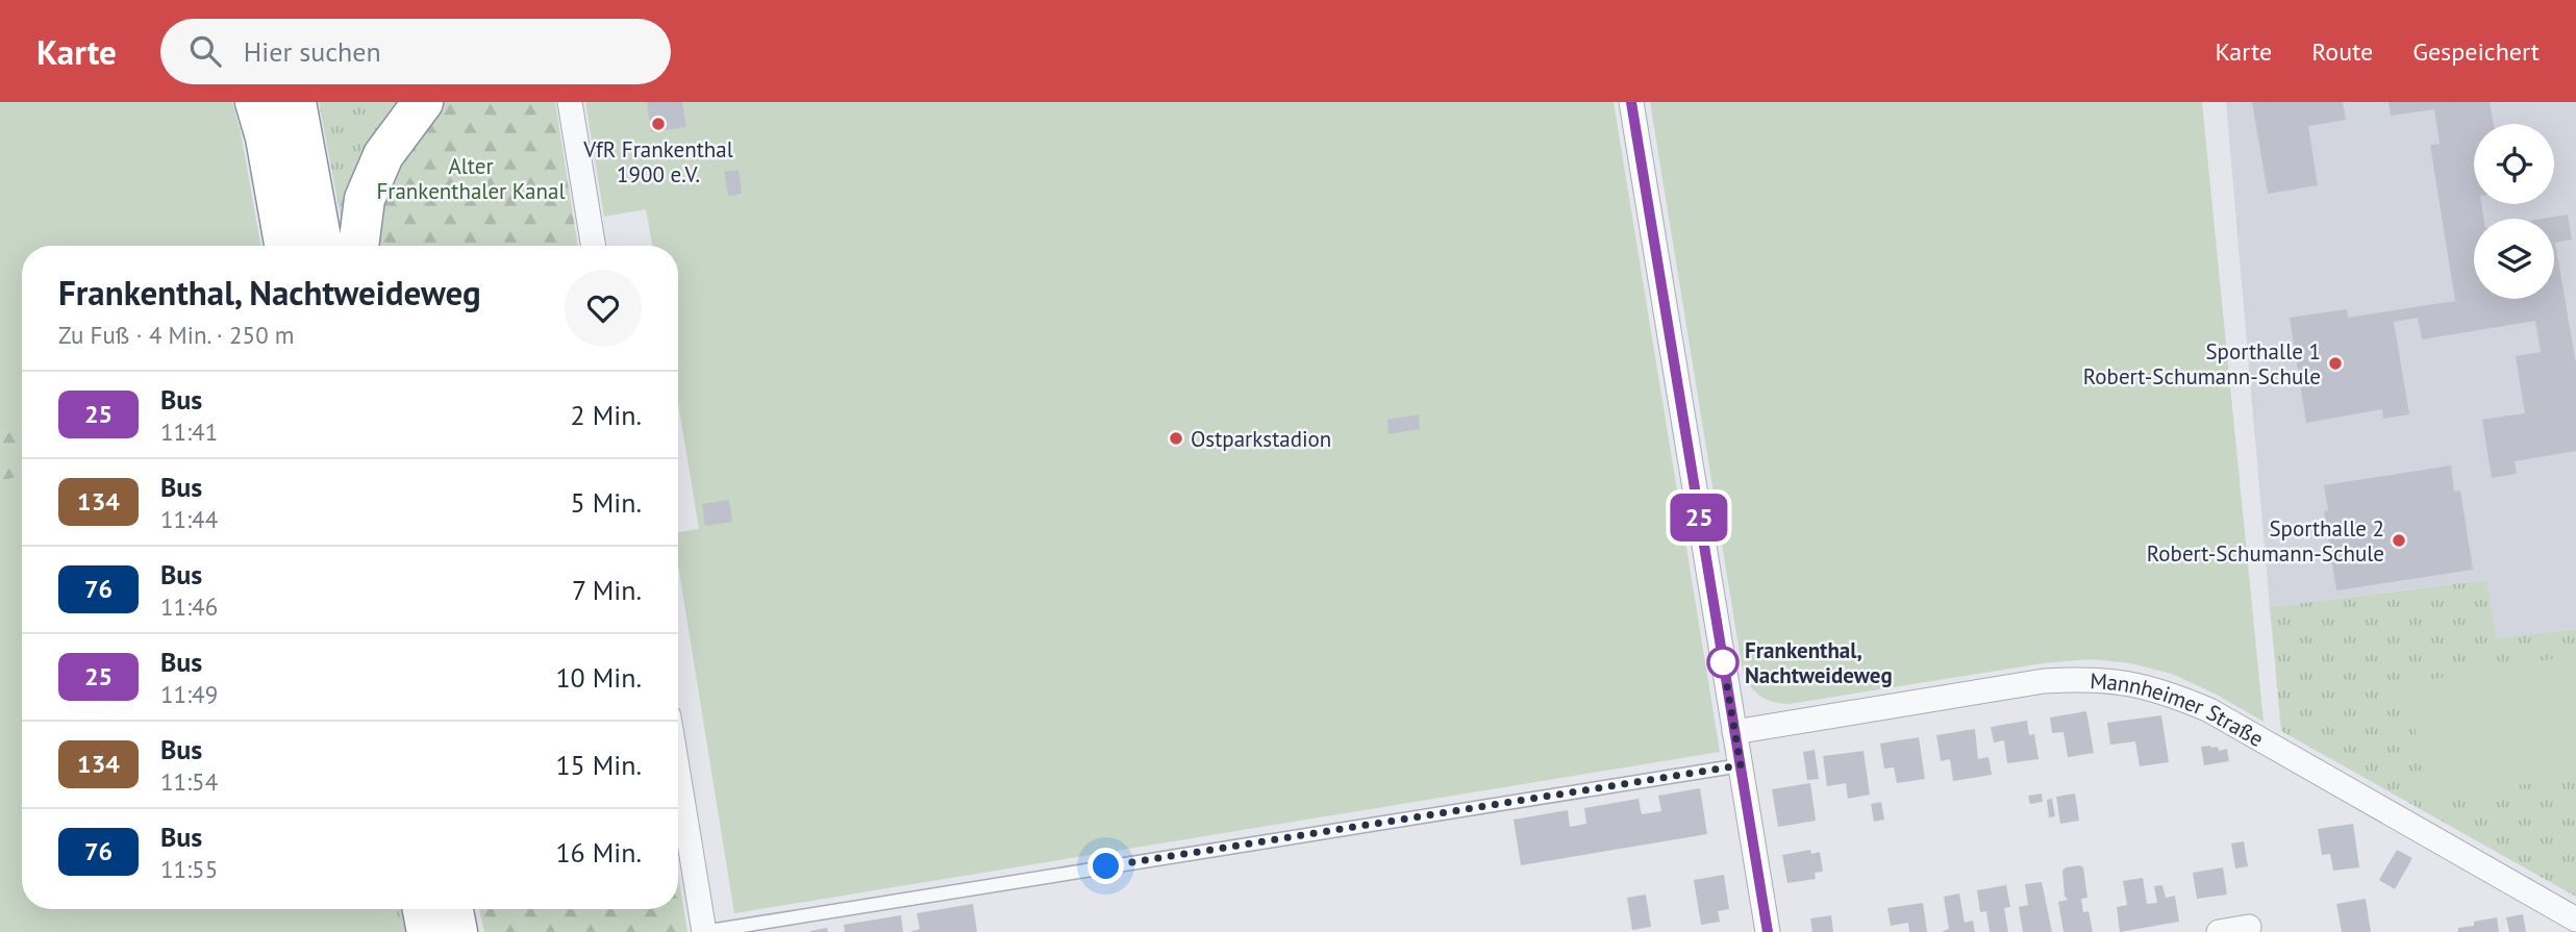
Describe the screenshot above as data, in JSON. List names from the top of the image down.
{
  "streets": {
    "street": ["Mannheimer Straße"]
  },
  "parks": ["Alter Frankenthaler Kanal"],
  "places": [
    "VfR Frankenthal 1900 e.V.",
    "Sporthalle 1 Robert-Schumann-Schule",
    "Ostparkstadion",
    "Sporthalle 2 Robert-Schumann-Schule",
    "Frankenthal, Nachtweideweg"
  ],
  "lines": ["bus line 25"],
  "page": {
    "header": "Karte",
    "search": "Hier suchen",
    "nav": ["Karte", "Route", "Gespeichert"],
    "on_map": "25",
    "heading": ["Frankenthal, Nachtweideweg", "Zu Fuß · 4 Min. · 250 m"],
    "list": [
      {
        "mark": "25",
        "name": "Bus",
        "note": "11:41",
        "value": "2 Min."
      },
      {
        "mark": "134",
        "name": "Bus",
        "note": "11:44",
        "value": "5 Min."
      },
      {
        "mark": "76",
        "name": "Bus",
        "note": "11:46",
        "value": "7 Min."
      },
      {
        "mark": "25",
        "name": "Bus",
        "note": "11:49",
        "value": "10 Min."
      },
      {
        "mark": "134",
        "name": "Bus",
        "note": "11:54",
        "value": "15 Min."
      },
      {
        "mark": "76",
        "name": "Bus",
        "note": "11:55",
        "value": "16 Min."
      }
    ]
  }
}
